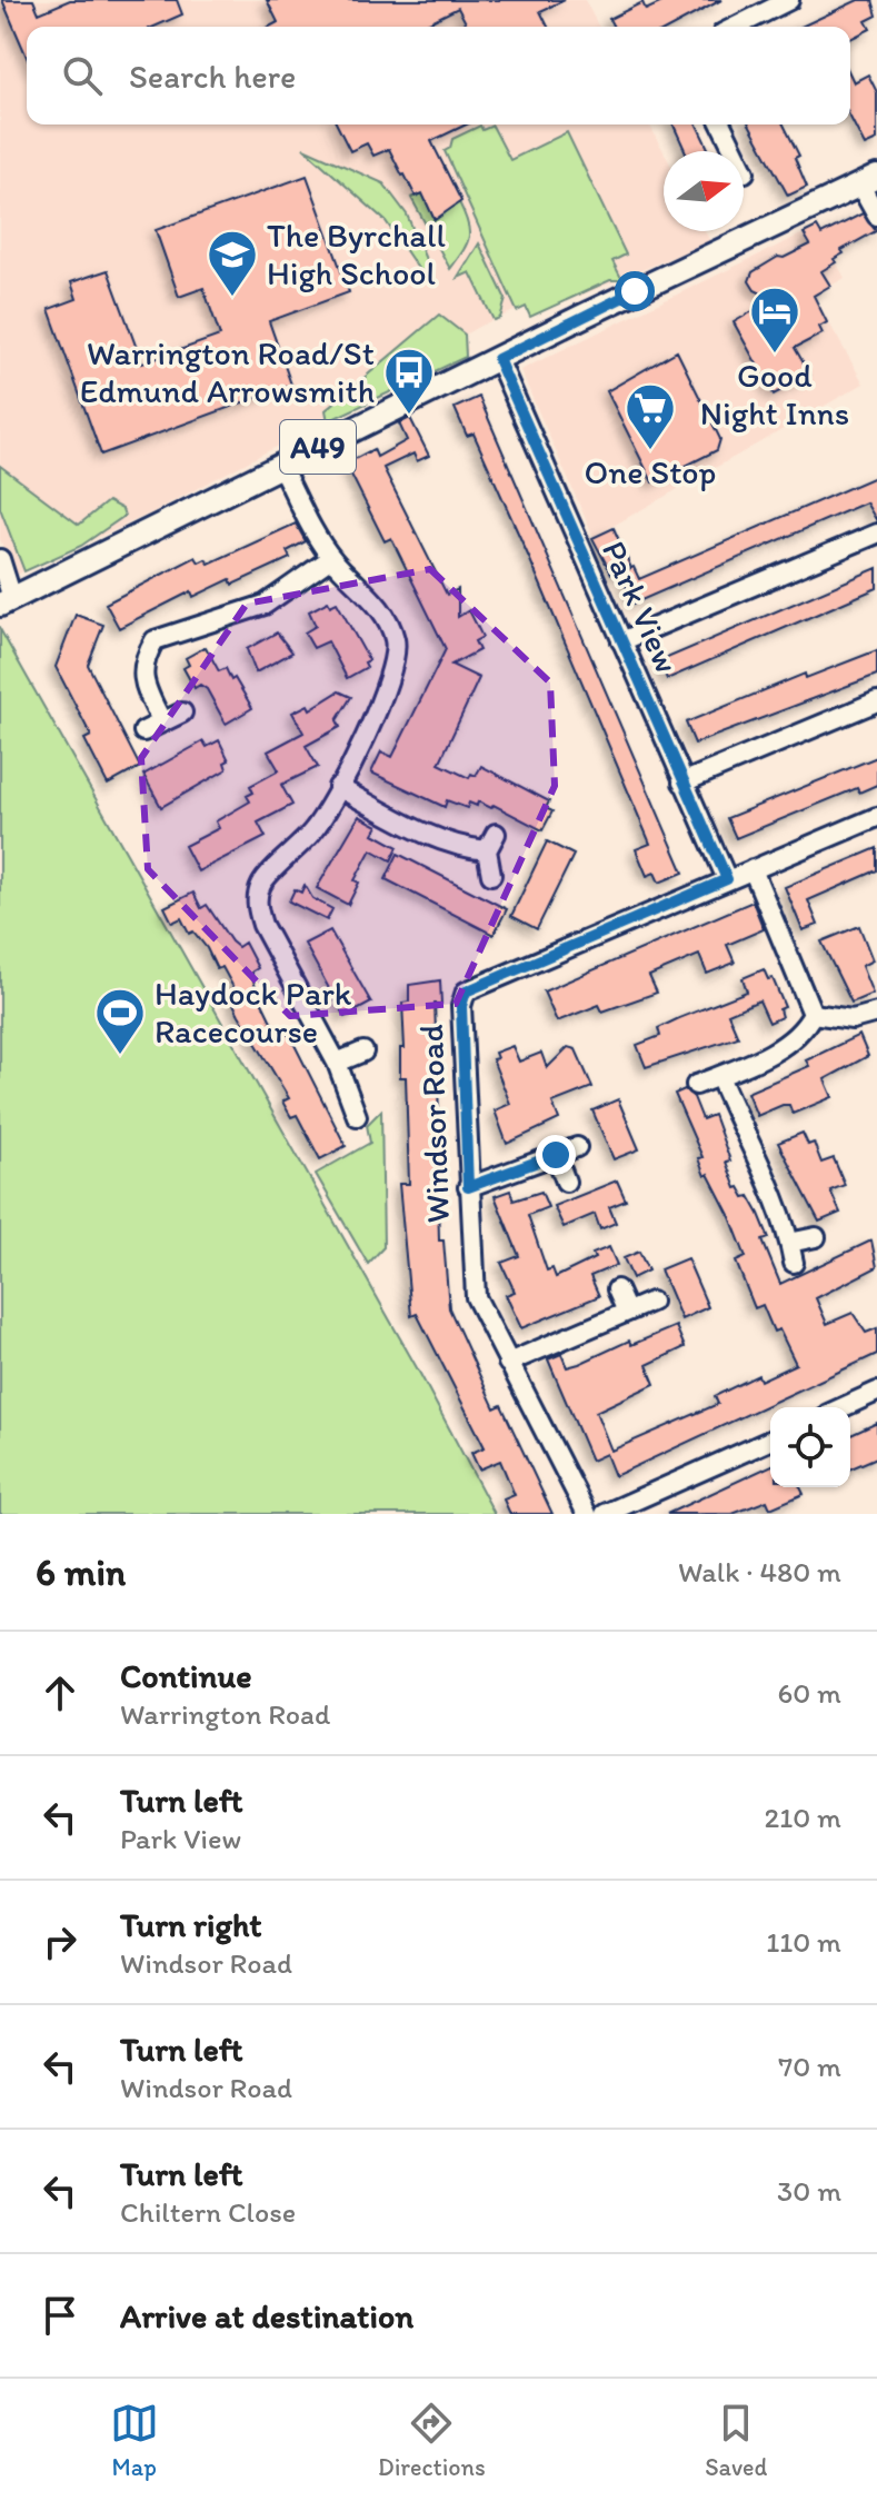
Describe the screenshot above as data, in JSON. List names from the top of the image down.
{
  "streets": {
    "main road": ["A49"],
    "street": ["Park View", "Windsor Road"]
  },
  "crossings": [
    ["A49", "Park View"],
    ["Park View", "Windsor Road"]
  ],
  "places": {
    "school or university": ["The Byrchall High School"],
    "hotel": ["Good Night Inns"],
    "bus stop": ["Warrington Road/St Edmund Arrowsmith"],
    "supermarket": ["One Stop"],
    "sports": ["Haydock Park Racecourse"]
  },
  "north": "right",
  "page": {
    "search": "Search here",
    "heading": ["6 min", "Walk · 480 m"],
    "list": [
      ["Continue", "Warrington Road", "60 m"],
      ["Turn left", "Park View", "210 m"],
      ["Turn right", "Windsor Road", "110 m"],
      ["Turn left", "Windsor Road", "70 m"],
      ["Turn left", "Chiltern Close", "30 m"],
      "Arrive at destination"
    ],
    "nav": ["Map", "Directions", "Saved"]
  }
}
